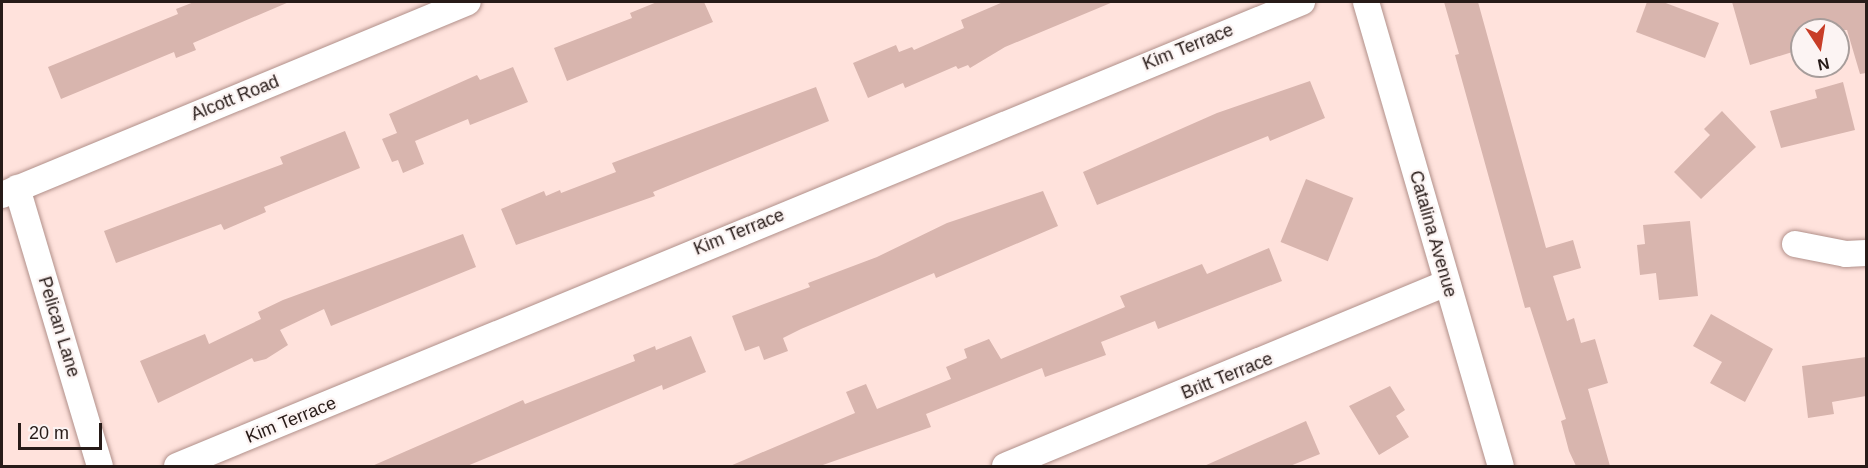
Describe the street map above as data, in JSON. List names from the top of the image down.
{
  "streets": {
    "street": [
      "Kim Terrace",
      "Alcott Road",
      "Catalina Avenue",
      "Pelican Lane",
      "Britt Terrace"
    ]
  },
  "crossings": [
    ["Alcott Road", "Pelican Lane"],
    ["Catalina Avenue", "Britt Terrace"]
  ],
  "scale_bar": "20 m",
  "north": "bottom"
}
